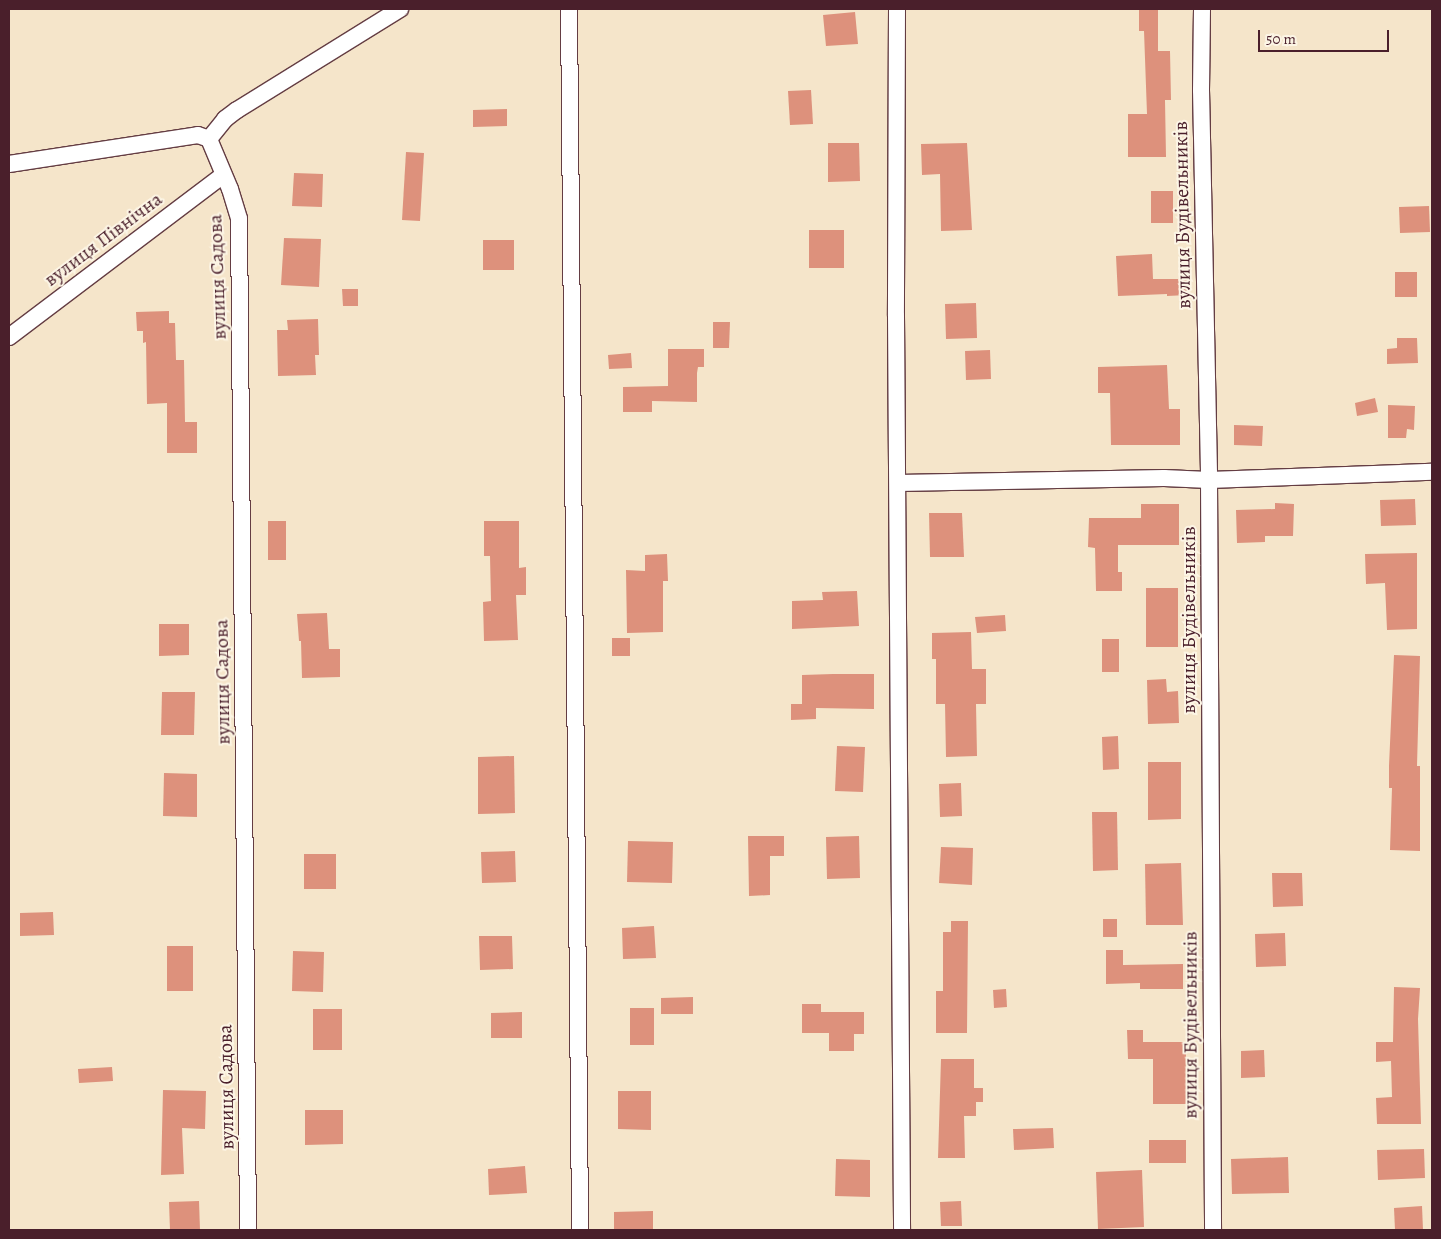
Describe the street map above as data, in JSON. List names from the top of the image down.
{
  "streets": {
    "street": ["вулиця Будівельників", "вулиця Північна", "вулиця Садова"]
  },
  "crossings": [
    ["вулиця Північна", "вулиця Садова"]
  ],
  "scale_bar": "50 m"
}
